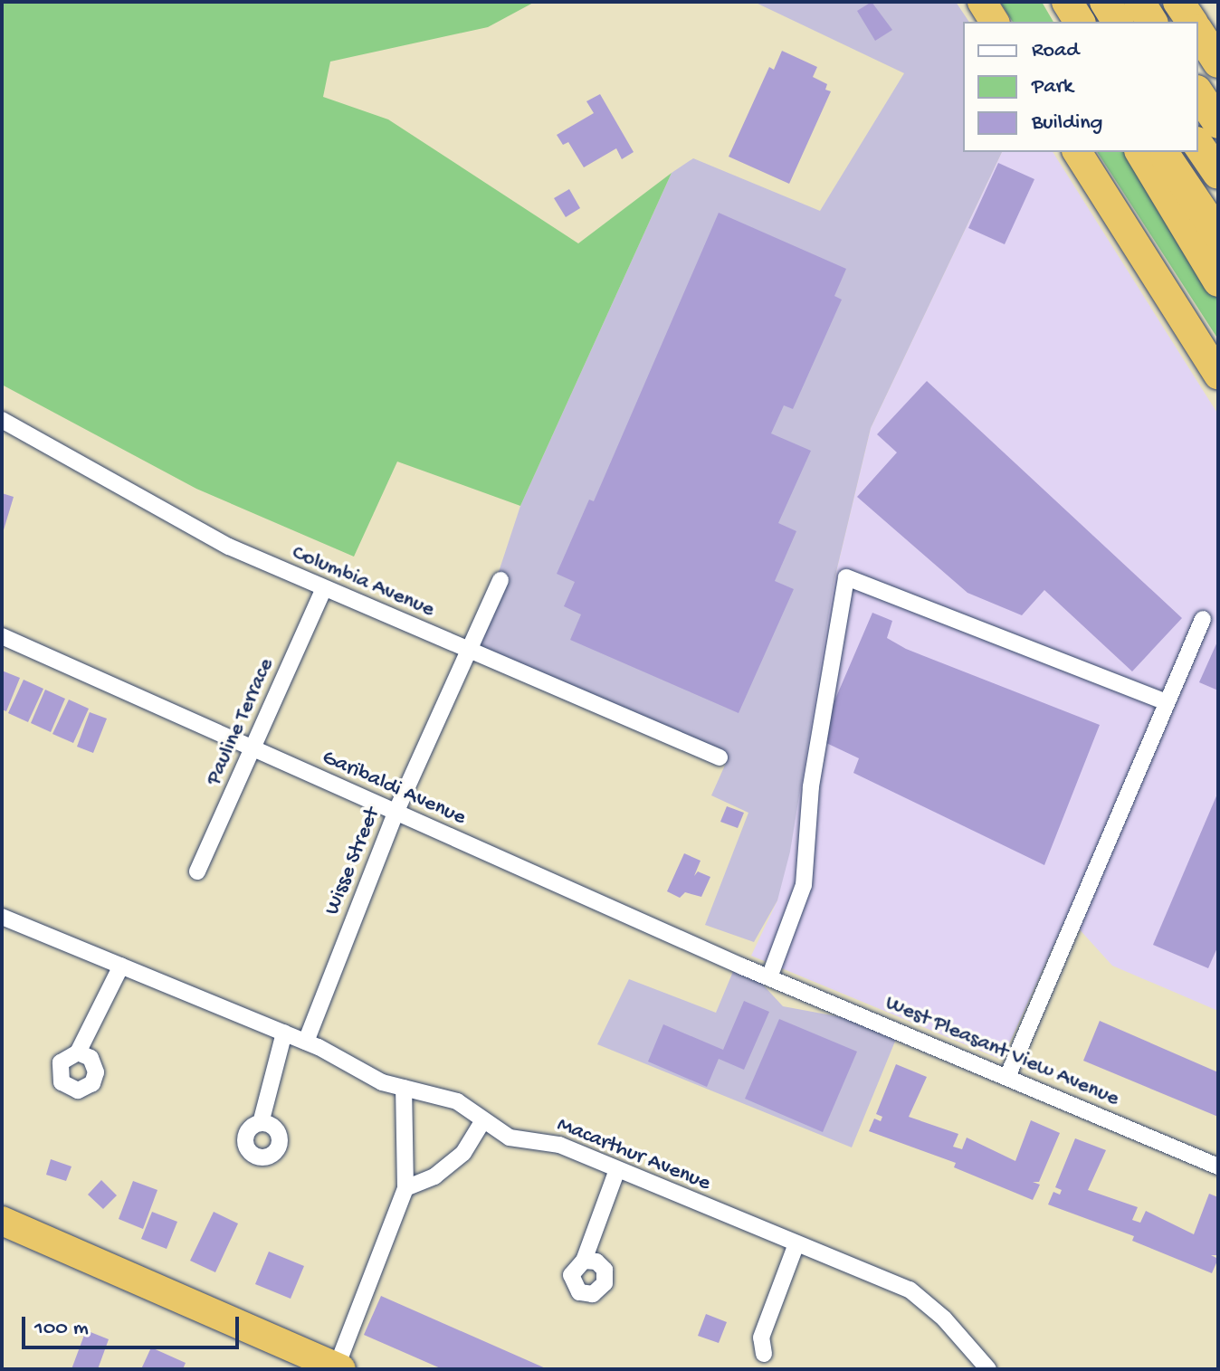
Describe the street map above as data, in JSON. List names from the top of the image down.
{
  "streets": {
    "street": [
      "Columbia Avenue",
      "Pauline Terrace",
      "Garibaldi Avenue",
      "Wisse Street",
      "West Pleasant View Avenue",
      "Macarthur Avenue"
    ]
  },
  "crossings": [
    ["Columbia Avenue", "Pauline Terrace"],
    ["Columbia Avenue", "Wisse Street"],
    ["Pauline Terrace", "Garibaldi Avenue"],
    ["Garibaldi Avenue", "Wisse Street"],
    ["Garibaldi Avenue", "West Pleasant View Avenue"],
    ["Wisse Street", "Macarthur Avenue"]
  ],
  "legend": ["Road", "Park", "Building"],
  "scale_bar": "100 m"
}
